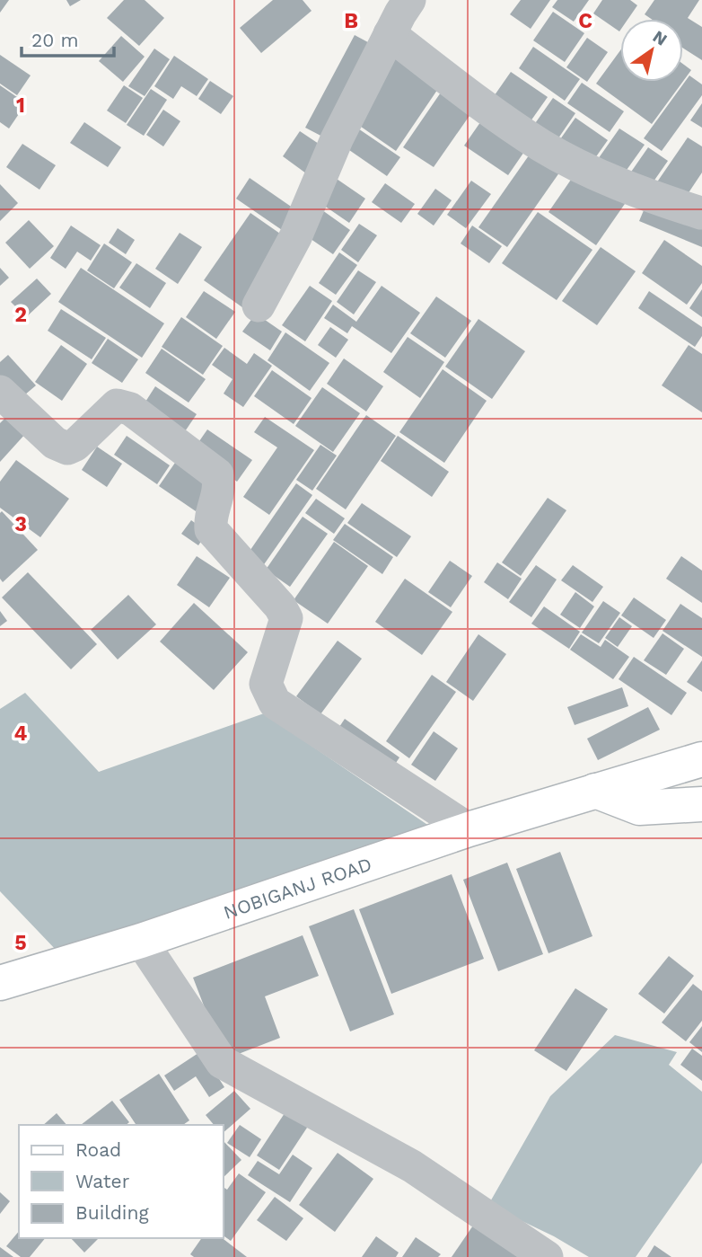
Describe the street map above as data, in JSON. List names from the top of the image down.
{
  "streets": {
    "main road": ["NOBIGANJ ROAD"]
  },
  "legend": ["Road", "Water", "Building"],
  "scale_bar": "20 m",
  "north": "top right",
  "grid": {
    "columns": ["B", "C"],
    "rows": [
      "1",
      "2",
      "3",
      "4",
      "5"
    ]
  }
}
